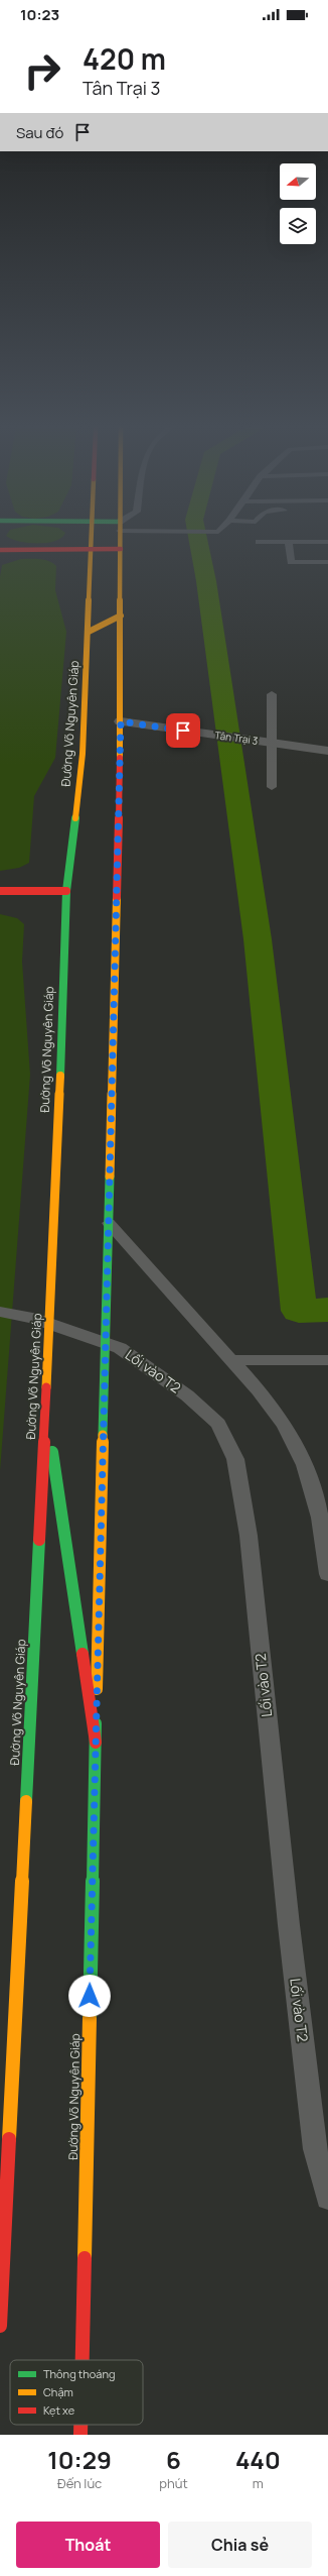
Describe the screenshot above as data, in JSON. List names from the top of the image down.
{
  "streets": {
    "main road": ["Đường Võ Nguyên Giáp"],
    "street": ["Tân Trại 3"],
    "lane": ["Lối vào T2"]
  },
  "crossings": [
    ["Đường Võ Nguyên Giáp", "Tân Trại 3"]
  ],
  "legend": ["Thông thoáng", "Chậm", "Kẹt xe"],
  "north": "left",
  "page": {
    "status": "10:23",
    "turn": ["420 m", "Tân Trại 3"],
    "then": "Sau đó",
    "eta": [
      "10:29",
      "Đến lúc",
      "6",
      "phút",
      "440",
      "m"
    ],
    "buttons": ["Thoát", "Chia sẻ"]
  }
}
